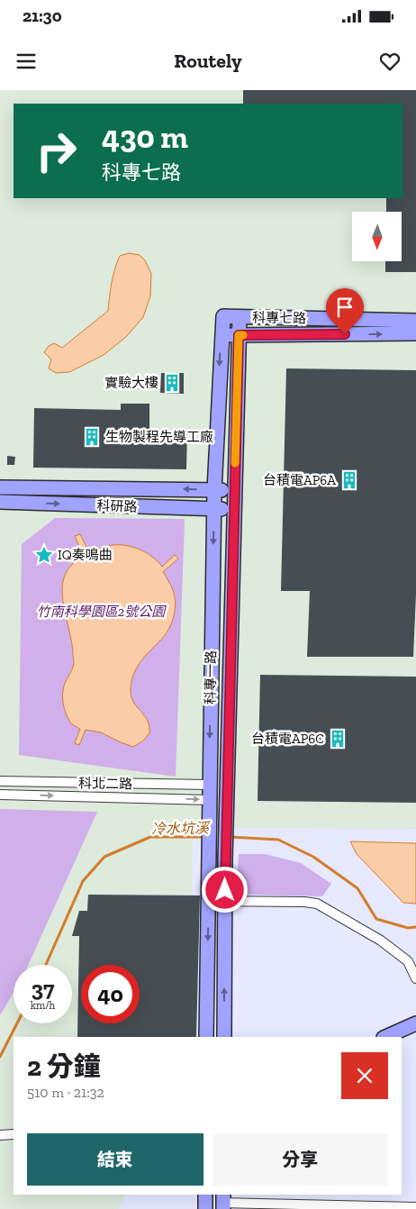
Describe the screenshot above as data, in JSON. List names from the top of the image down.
{
  "streets": {
    "street": [
      "科專七路",
      "科研路",
      "科專一路",
      "科北二路"
    ]
  },
  "crossings": [
    ["科專七路", "科專一路"],
    ["科研路", "科專一路"],
    ["科專一路", "科北二路"]
  ],
  "water": ["冷水坑溪"],
  "parks": ["竹南科學園區2號公園"],
  "places": {
    "building": [
      "實驗大樓",
      "生物製程先導工廠",
      "台積電AP6A",
      "台積電AP6C"
    ],
    "place": ["IQ奏鳴曲"]
  },
  "north": "bottom",
  "page": {
    "status": "21:30",
    "header": "Routely",
    "turn": ["430 m", "科專七路"],
    "speed": "37 km/h",
    "limit": "40",
    "heading": ["2 分鐘", "510 m · 21:32"],
    "buttons": ["結束", "分享"]
  }
}
